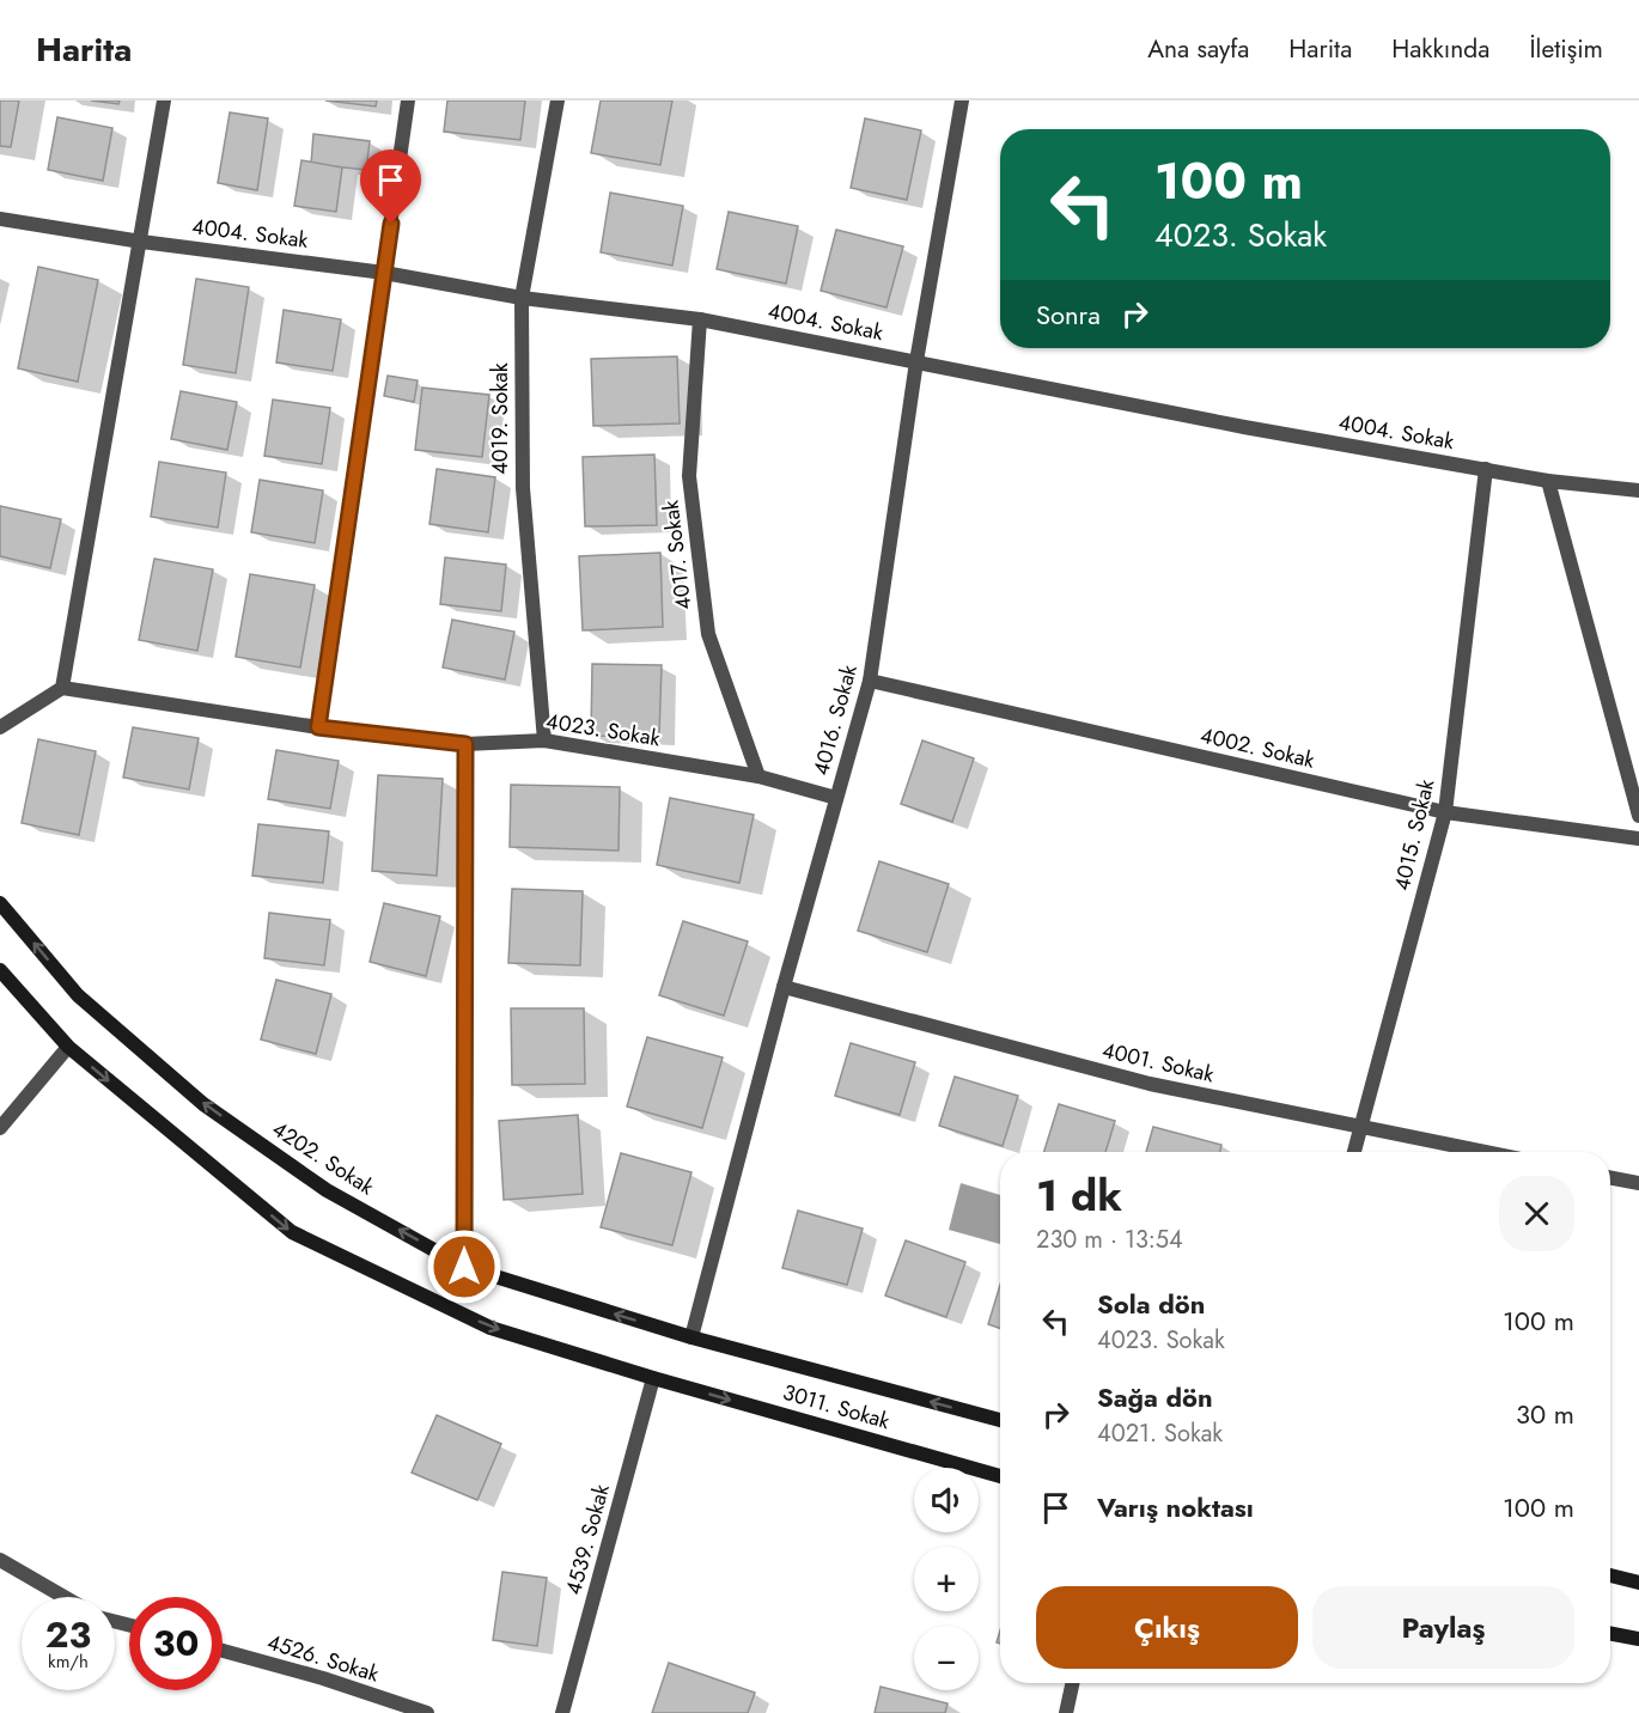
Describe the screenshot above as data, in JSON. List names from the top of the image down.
{
  "streets": {
    "street": [
      "4004. Sokak",
      "4019. Sokak",
      "4017. Sokak",
      "4016. Sokak",
      "4023. Sokak",
      "4002. Sokak",
      "4015. Sokak",
      "4001. Sokak",
      "4202. Sokak",
      "3011. Sokak",
      "4539. Sokak",
      "4526. Sokak"
    ]
  },
  "crossings": [
    ["4004. Sokak", "4019. Sokak"],
    ["4004. Sokak", "4017. Sokak"],
    ["4004. Sokak", "4016. Sokak"],
    ["4004. Sokak", "4015. Sokak"],
    ["4019. Sokak", "4023. Sokak"],
    ["4017. Sokak", "4023. Sokak"],
    ["4016. Sokak", "4023. Sokak"],
    ["4016. Sokak", "4002. Sokak"],
    ["4016. Sokak", "4001. Sokak"],
    ["4016. Sokak", "4202. Sokak"],
    ["4016. Sokak", "3011. Sokak"],
    ["4002. Sokak", "4015. Sokak"],
    ["4015. Sokak", "4001. Sokak"],
    ["4202. Sokak", "3011. Sokak"],
    ["3011. Sokak", "4539. Sokak"]
  ],
  "page": {
    "header": "Harita",
    "nav": [
      "Ana sayfa",
      "Harita",
      "Hakkında",
      "İletişim"
    ],
    "turn": ["100 m", "4023. Sokak"],
    "then": "Sonra",
    "heading": ["1 dk", "230 m · 13:54"],
    "list": [
      {
        "name": "Sola dön",
        "note": "4023. Sokak",
        "value": "100 m"
      },
      {
        "name": "Sağa dön",
        "note": "4021. Sokak",
        "value": "30 m"
      },
      {
        "name": "Varış noktası",
        "value": "100 m"
      }
    ],
    "map_buttons": ["+", "−"],
    "buttons": ["Çıkış", "Paylaş"],
    "speed": "23 km/h",
    "limit": "30"
  }
}
